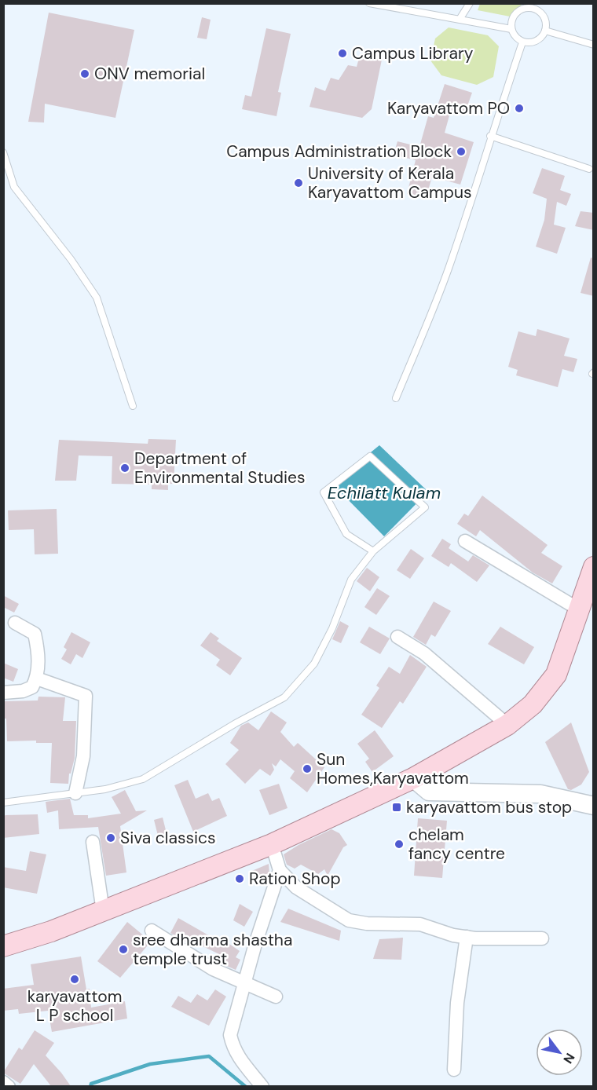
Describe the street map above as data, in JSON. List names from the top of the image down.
{
  "water": ["Echilatt Kulam"],
  "places": {
    "other": [
      "Campus Library",
      "ONV memorial",
      "Karyavattom PO",
      "Campus Administration Block",
      "University of Kerala Karyavattom Campus",
      "Department of Environmental Studies",
      "Sun Homes,Karyavattom",
      "Siva classics",
      "chelam fancy centre",
      "Ration Shop",
      "sree dharma shastha temple trust",
      "karyavattom L P school"
    ],
    "transit": ["karyavattom bus stop"]
  },
  "north": "bottom right"
}
